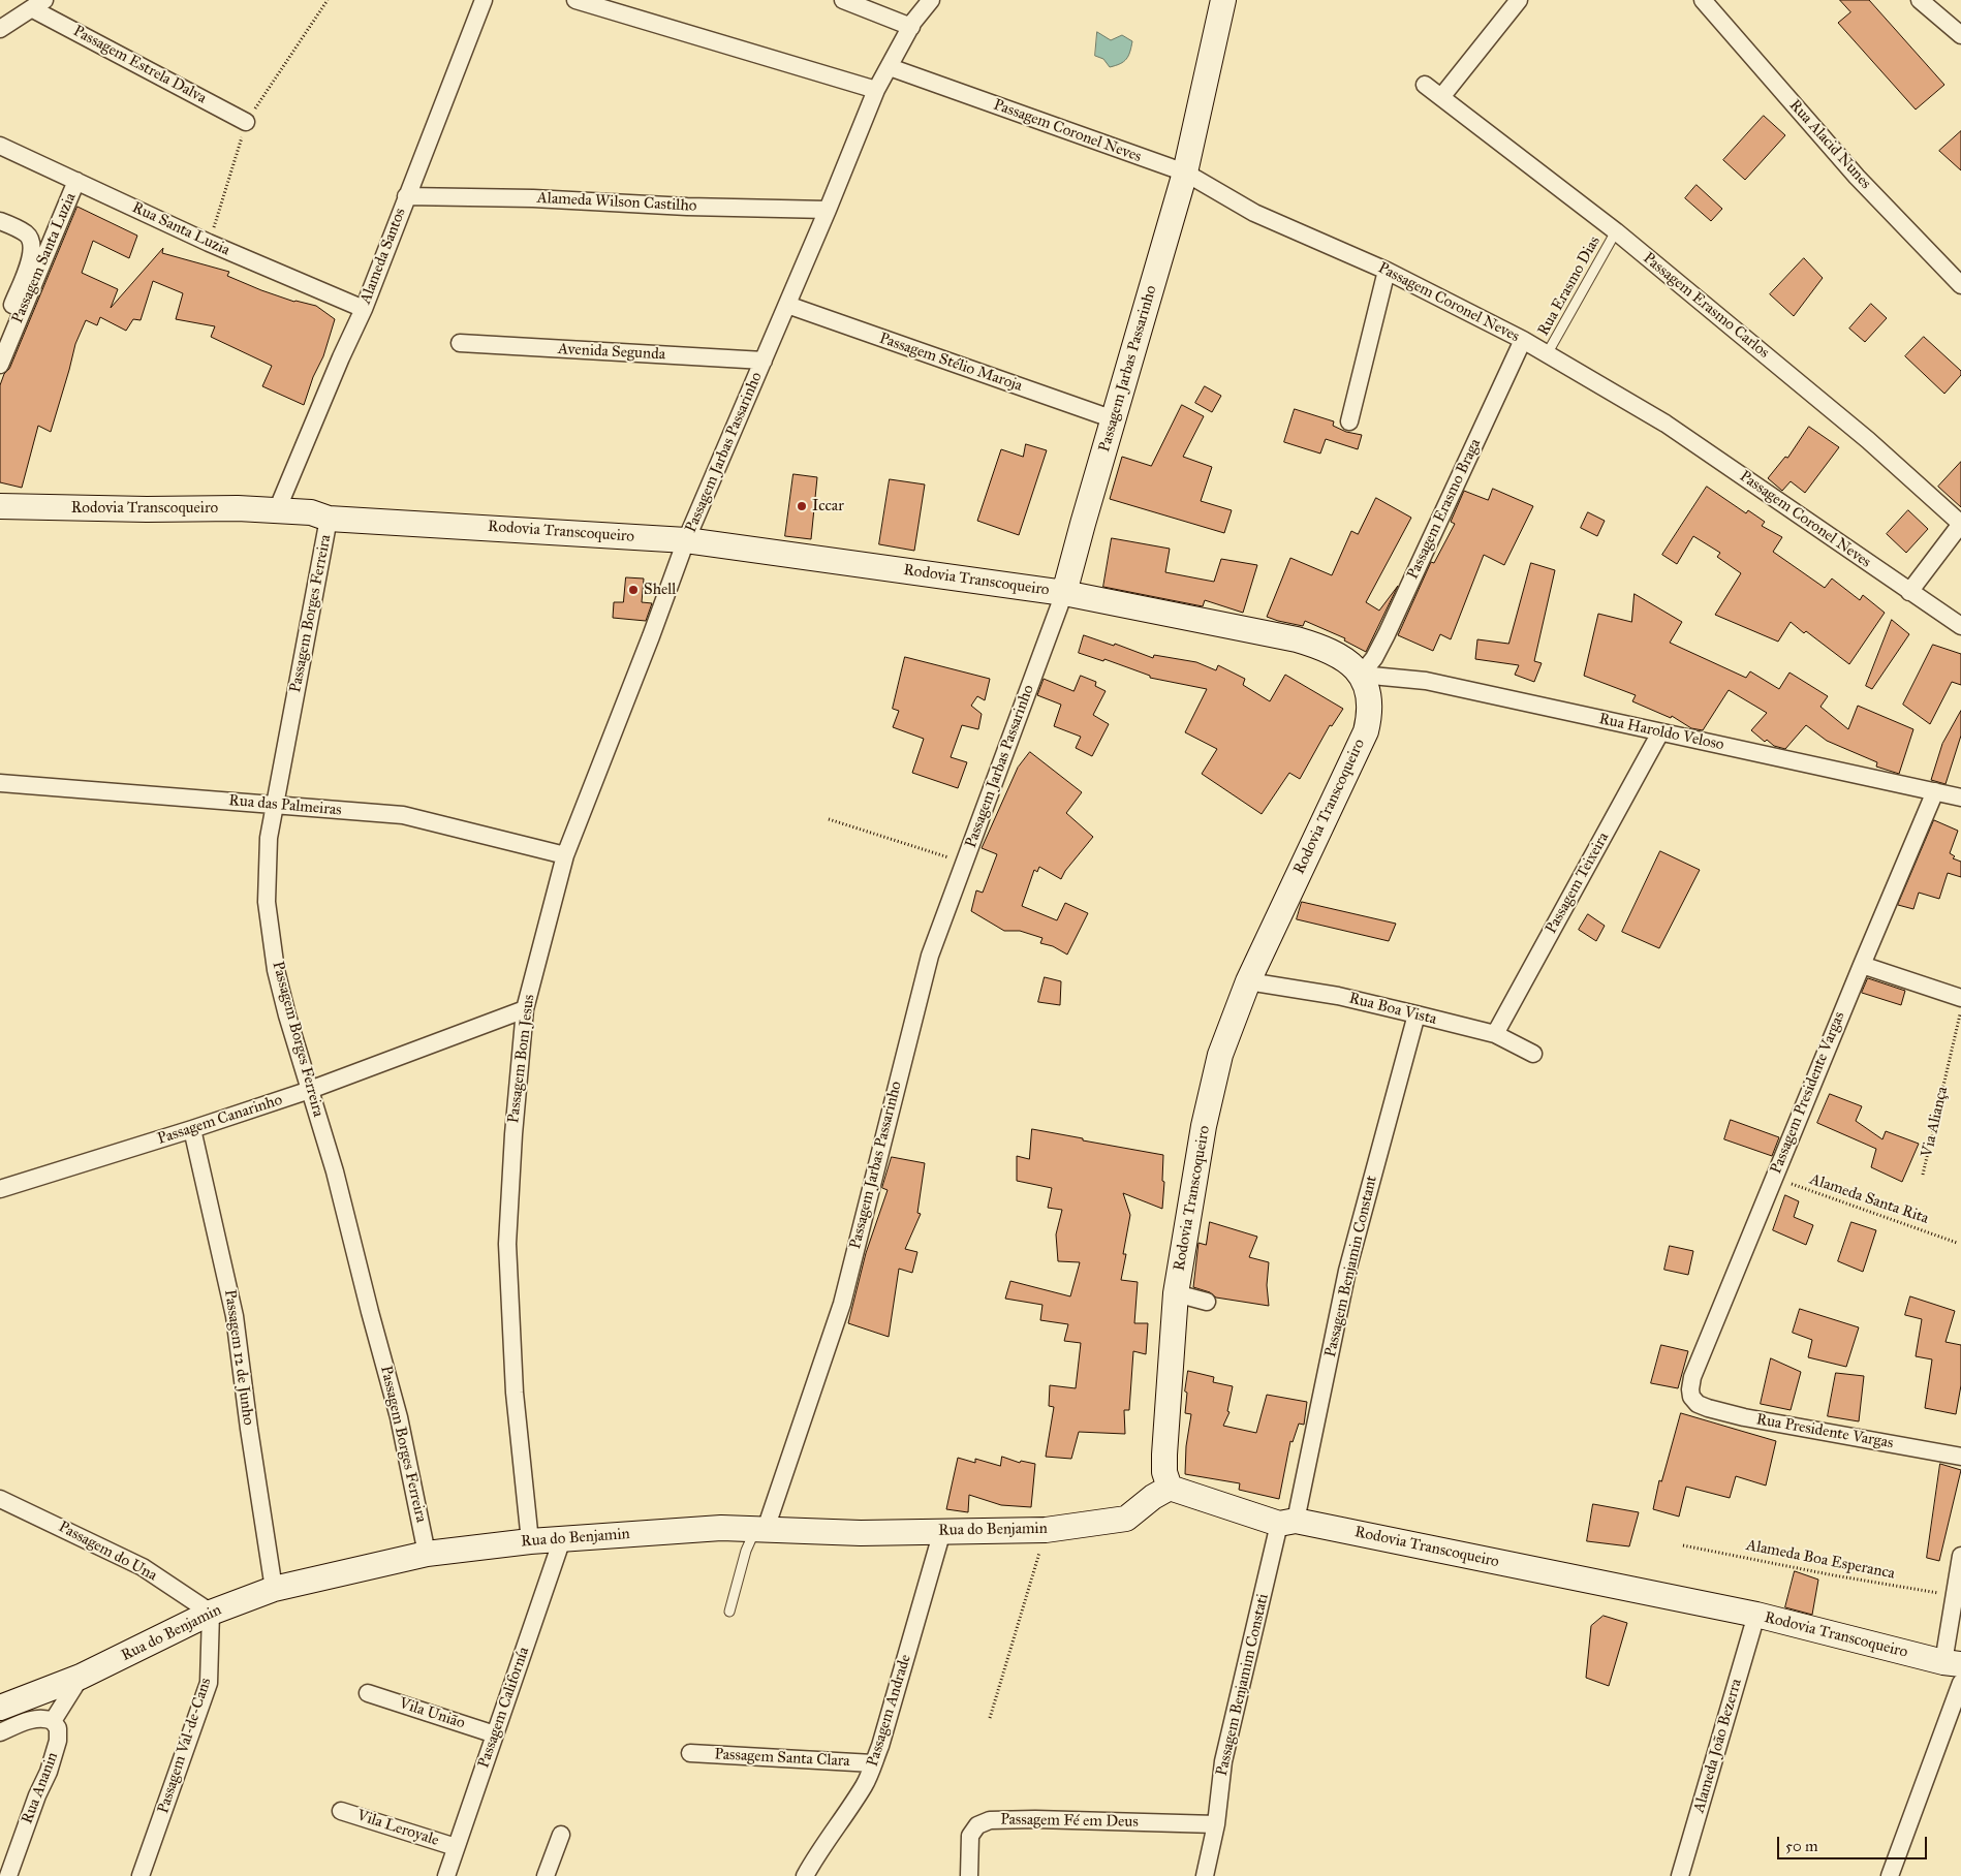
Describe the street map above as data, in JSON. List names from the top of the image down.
{
  "streets": {
    "main road": ["Passagem Jarbas Passarinho", "Rodovia Transcoqueiro", "Rua do Benjamin"],
    "street": [
      "Passagem Estrela Dalva",
      "Passagem Coronel Neves",
      "Rua Alacid Nunes",
      "Alameda Wilson Castilho",
      "Rua Santa Luzia",
      "Alameda Santos",
      "Passagem Santa Luzia",
      "Passagem Erasmo Carlos",
      "Avenida Segunda",
      "Passagem Stélio Maroja",
      "Passagem Erasmo Braga",
      "Passagem Borges Ferreira",
      "Rua Haroldo Veloso",
      "Rua das Palmeiras",
      "Passagem Teixeira",
      "Rua Boa Vista",
      "Passagem Bom Jesus",
      "Passagem Presidente Vargas",
      "Passagem Canarinho",
      "Passagem Benjamin Constant",
      "Passagem 12 de Junho",
      "Rua Presidente Vargas",
      "Passagem do Una",
      "Passagem Benjamim Constati",
      "Passagem Californía",
      "Passagem Andrade",
      "Vila União",
      "Passagem Val-de-Cans",
      "Alameda João Bezerra",
      "Passagem Santa Clara",
      "Rua Ananin",
      "Passagem Fé em Deus",
      "Vila Leroyale"
    ],
    "lane": ["Rua Erasmo Dias"],
    "path": ["Via Aliança", "Alameda Santa Rita", "Alameda Boa Esperanca"]
  },
  "crossings": [
    ["Passagem Coronel Neves", "Rua Erasmo Dias"],
    ["Passagem Coronel Neves", "Passagem Jarbas Passarinho"],
    ["Passagem Coronel Neves", "Passagem Erasmo Braga"],
    ["Alameda Wilson Castilho", "Alameda Santos"],
    ["Alameda Wilson Castilho", "Passagem Jarbas Passarinho"],
    ["Rua Santa Luzia", "Alameda Santos"],
    ["Rua Santa Luzia", "Passagem Santa Luzia"],
    ["Alameda Santos", "Rodovia Transcoqueiro"],
    ["Rua Erasmo Dias", "Passagem Erasmo Carlos"],
    ["Avenida Segunda", "Passagem Jarbas Passarinho"],
    ["Passagem Stélio Maroja", "Passagem Jarbas Passarinho"],
    ["Passagem Jarbas Passarinho", "Rodovia Transcoqueiro"],
    ["Passagem Jarbas Passarinho", "Passagem Bom Jesus"],
    ["Passagem Jarbas Passarinho", "Rua do Benjamin"],
    ["Rodovia Transcoqueiro", "Passagem Erasmo Braga"],
    ["Rodovia Transcoqueiro", "Passagem Borges Ferreira"],
    ["Rodovia Transcoqueiro", "Rua Haroldo Veloso"],
    ["Rodovia Transcoqueiro", "Rua Boa Vista"],
    ["Rodovia Transcoqueiro", "Passagem Bom Jesus"],
    ["Rodovia Transcoqueiro", "Passagem Benjamin Constant"],
    ["Rodovia Transcoqueiro", "Rua do Benjamin"],
    ["Rodovia Transcoqueiro", "Passagem Benjamim Constati"],
    ["Rodovia Transcoqueiro", "Alameda João Bezerra"],
    ["Passagem Erasmo Braga", "Rua Haroldo Veloso"],
    ["Passagem Borges Ferreira", "Rua das Palmeiras"],
    ["Passagem Borges Ferreira", "Passagem Canarinho"],
    ["Passagem Borges Ferreira", "Rua do Benjamin"],
    ["Rua Haroldo Veloso", "Passagem Teixeira"],
    ["Rua Haroldo Veloso", "Passagem Presidente Vargas"],
    ["Rua das Palmeiras", "Passagem Bom Jesus"],
    ["Passagem Teixeira", "Rua Boa Vista"],
    ["Rua Boa Vista", "Passagem Benjamin Constant"],
    ["Passagem Bom Jesus", "Passagem Canarinho"],
    ["Passagem Bom Jesus", "Rua do Benjamin"],
    ["Passagem Presidente Vargas", "Alameda Santa Rita"],
    ["Passagem Presidente Vargas", "Rua Presidente Vargas"],
    ["Passagem Canarinho", "Passagem 12 de Junho"],
    ["Passagem Benjamin Constant", "Passagem Benjamim Constati"],
    ["Passagem 12 de Junho", "Rua do Benjamin"],
    ["Rua do Benjamin", "Passagem do Una"],
    ["Rua do Benjamin", "Passagem Californía"],
    ["Rua do Benjamin", "Passagem Andrade"],
    ["Rua do Benjamin", "Passagem Val-de-Cans"],
    ["Passagem do Una", "Passagem Val-de-Cans"],
    ["Passagem Benjamim Constati", "Passagem Fé em Deus"],
    ["Passagem Californía", "Vila União"],
    ["Passagem Californía", "Vila Leroyale"],
    ["Passagem Andrade", "Passagem Santa Clara"]
  ],
  "places": ["Iccar", "Shell"],
  "scale_bar": "50 m"
}
